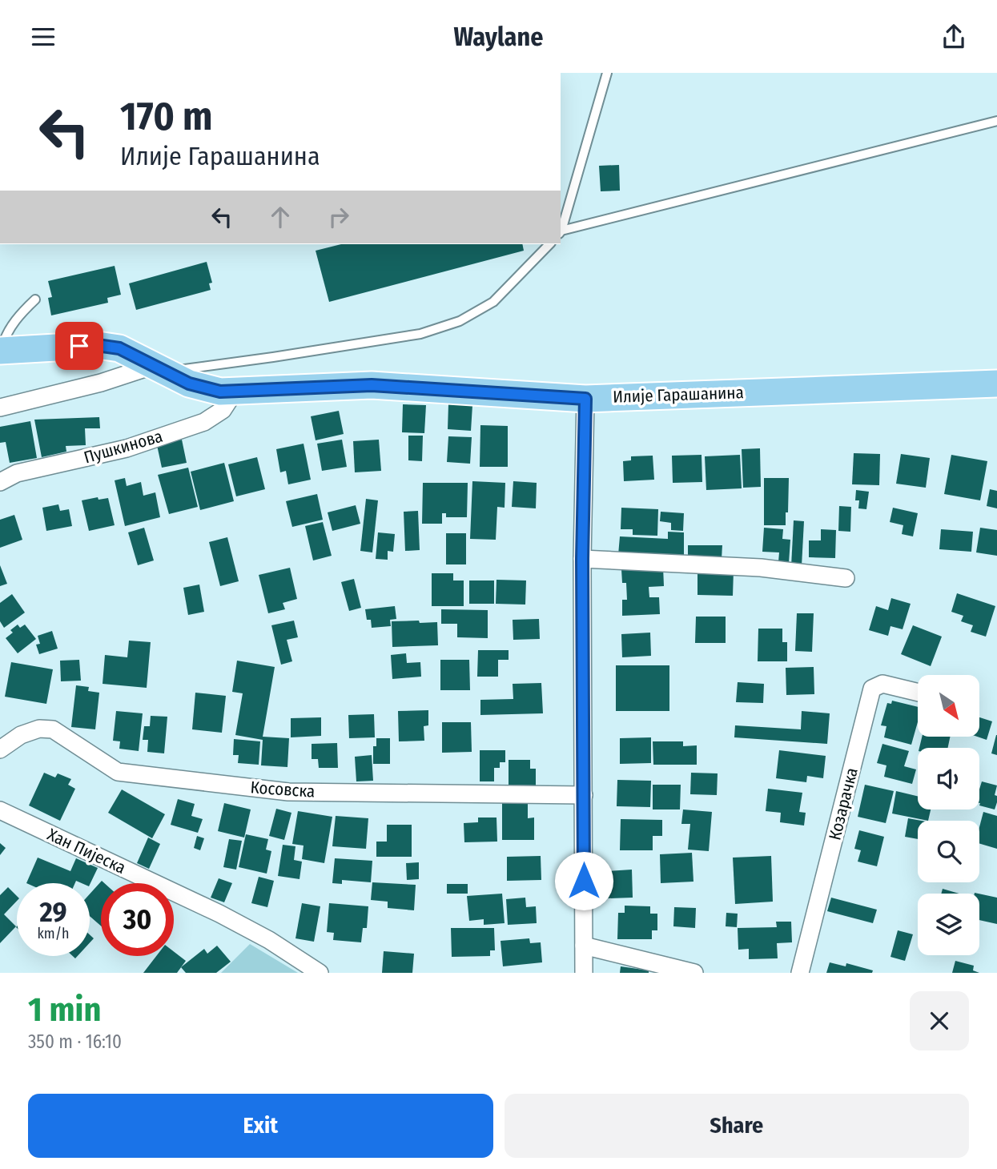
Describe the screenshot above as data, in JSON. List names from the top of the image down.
{
  "streets": {
    "main road": ["Илије Гарашанина"],
    "street": [
      "Пушкинова",
      "Косовска",
      "Козарачка",
      "Хан Пијеска"
    ]
  },
  "crossings": [
    ["Илије Гарашанина", "Пушкинова"]
  ],
  "north": "bottom right",
  "page": {
    "header": "Waylane",
    "turn": ["170 m", "Илије Гарашанина"],
    "speed": "29 km/h",
    "limit": "30",
    "heading": ["1 min", "350 m · 16:10"],
    "buttons": ["Exit", "Share"]
  }
}
